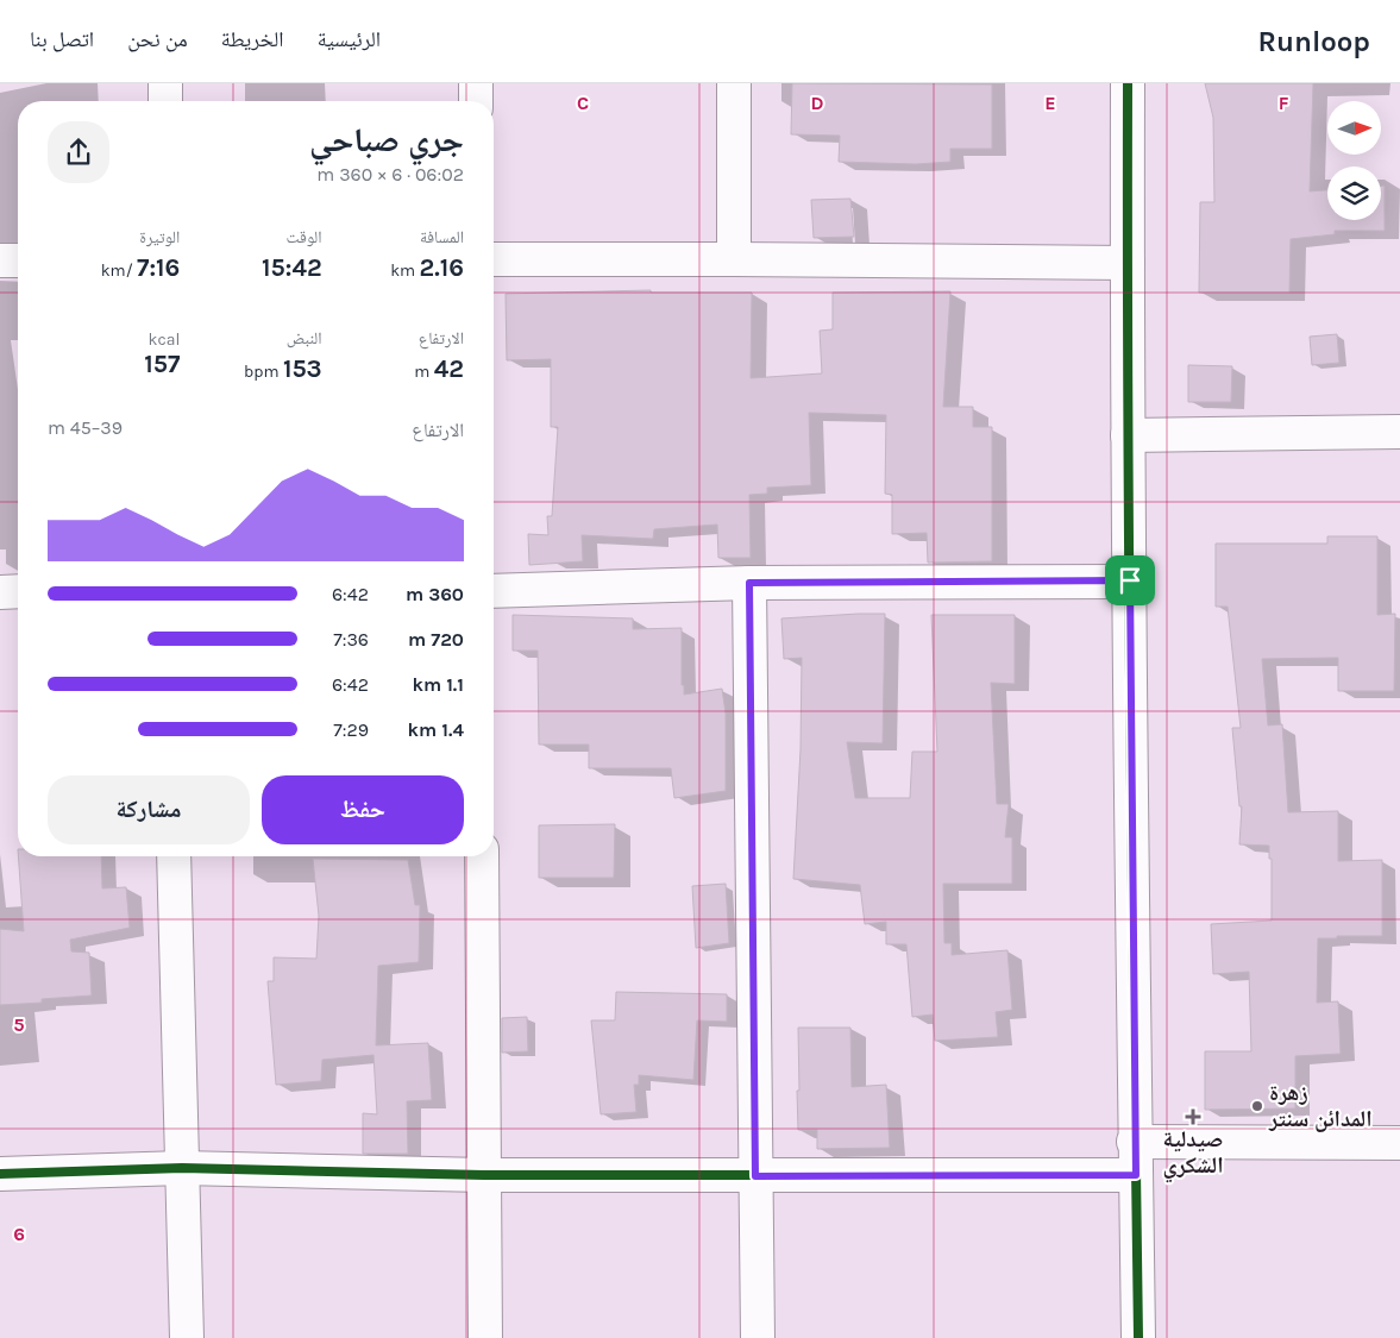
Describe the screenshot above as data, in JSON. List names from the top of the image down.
{
  "places": {
    "other": ["زهرة المدائن سنتر"],
    "health": ["صيدلية الشكري"]
  },
  "north": "right",
  "page": {
    "header": "Runloop",
    "nav": [
      "الرئيسية",
      "الخريطة",
      "من نحن",
      "اتصل بنا"
    ],
    "heading": ["جري صباحي", "06:02 · 6 × 360 m"],
    "stats": [
      ["المسافة", "2.16 km"],
      ["الوقت", "15:42"],
      ["الوتيرة", "7:16 /km"],
      ["الارتفاع", "42 m"],
      ["النبض", "153 bpm"],
      ["kcal", "157"]
    ],
    "chart": ["الارتفاع", "39–45 m"],
    "list": [
      {
        "name": "360 m",
        "note": "6:42"
      },
      {
        "name": "720 m",
        "note": "7:36"
      },
      {
        "name": "1.1 km",
        "note": "6:42"
      },
      {
        "name": "1.4 km",
        "note": "7:29"
      }
    ],
    "buttons": ["حفظ", "مشاركة"]
  },
  "grid": {
    "columns": [
      "C",
      "D",
      "E",
      "F"
    ],
    "rows": ["5", "6"]
  }
}
